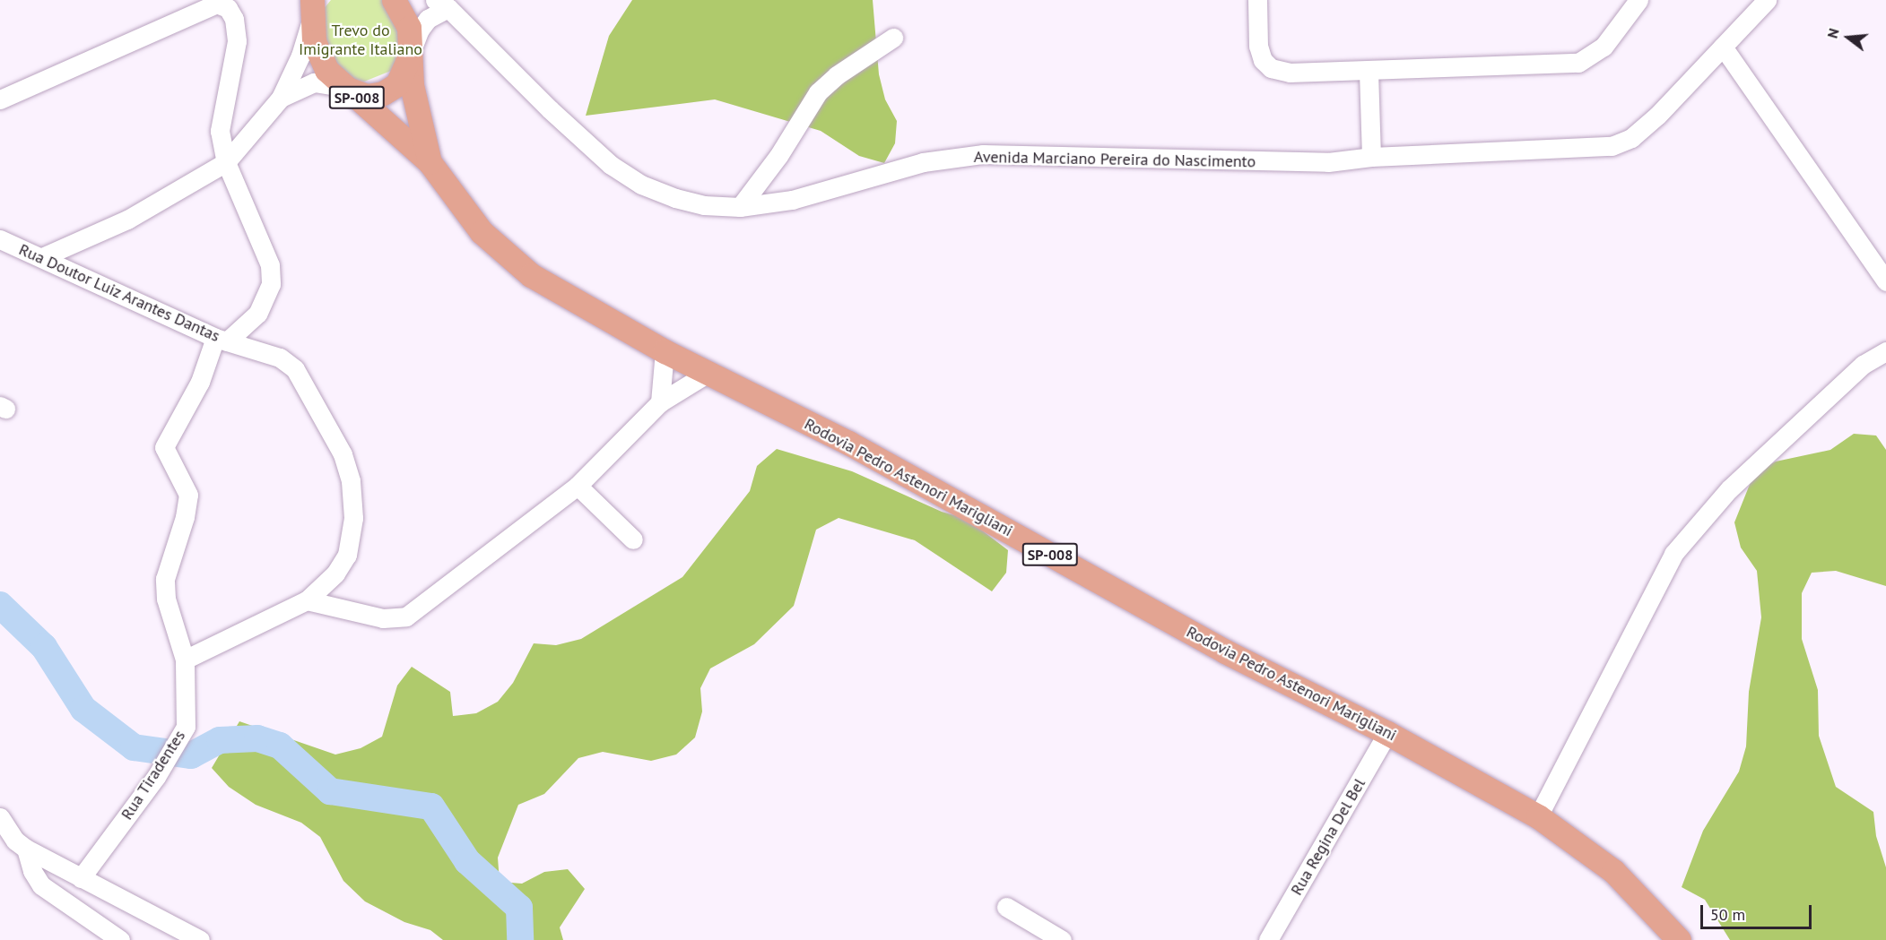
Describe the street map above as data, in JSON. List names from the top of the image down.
{
  "streets": {
    "main road": ["SP-008", "Rodovia Pedro Astenori Marigliani"],
    "street": [
      "Avenida Marciano Pereira do Nascimento",
      "Rua Doutor Luiz Arantes Dantas",
      "Rua Tiradentes",
      "Rua Regina Del Bel"
    ]
  },
  "crossings": [
    ["Avenida Marciano Pereira do Nascimento", "Rodovia Pedro Astenori Marigliani"],
    ["Rua Doutor Luiz Arantes Dantas", "Rua Tiradentes"],
    ["Rodovia Pedro Astenori Marigliani", "Rua Regina Del Bel"]
  ],
  "parks": ["Trevo do Imigrante Italiano"],
  "scale_bar": "50 m",
  "north": "left"
}
